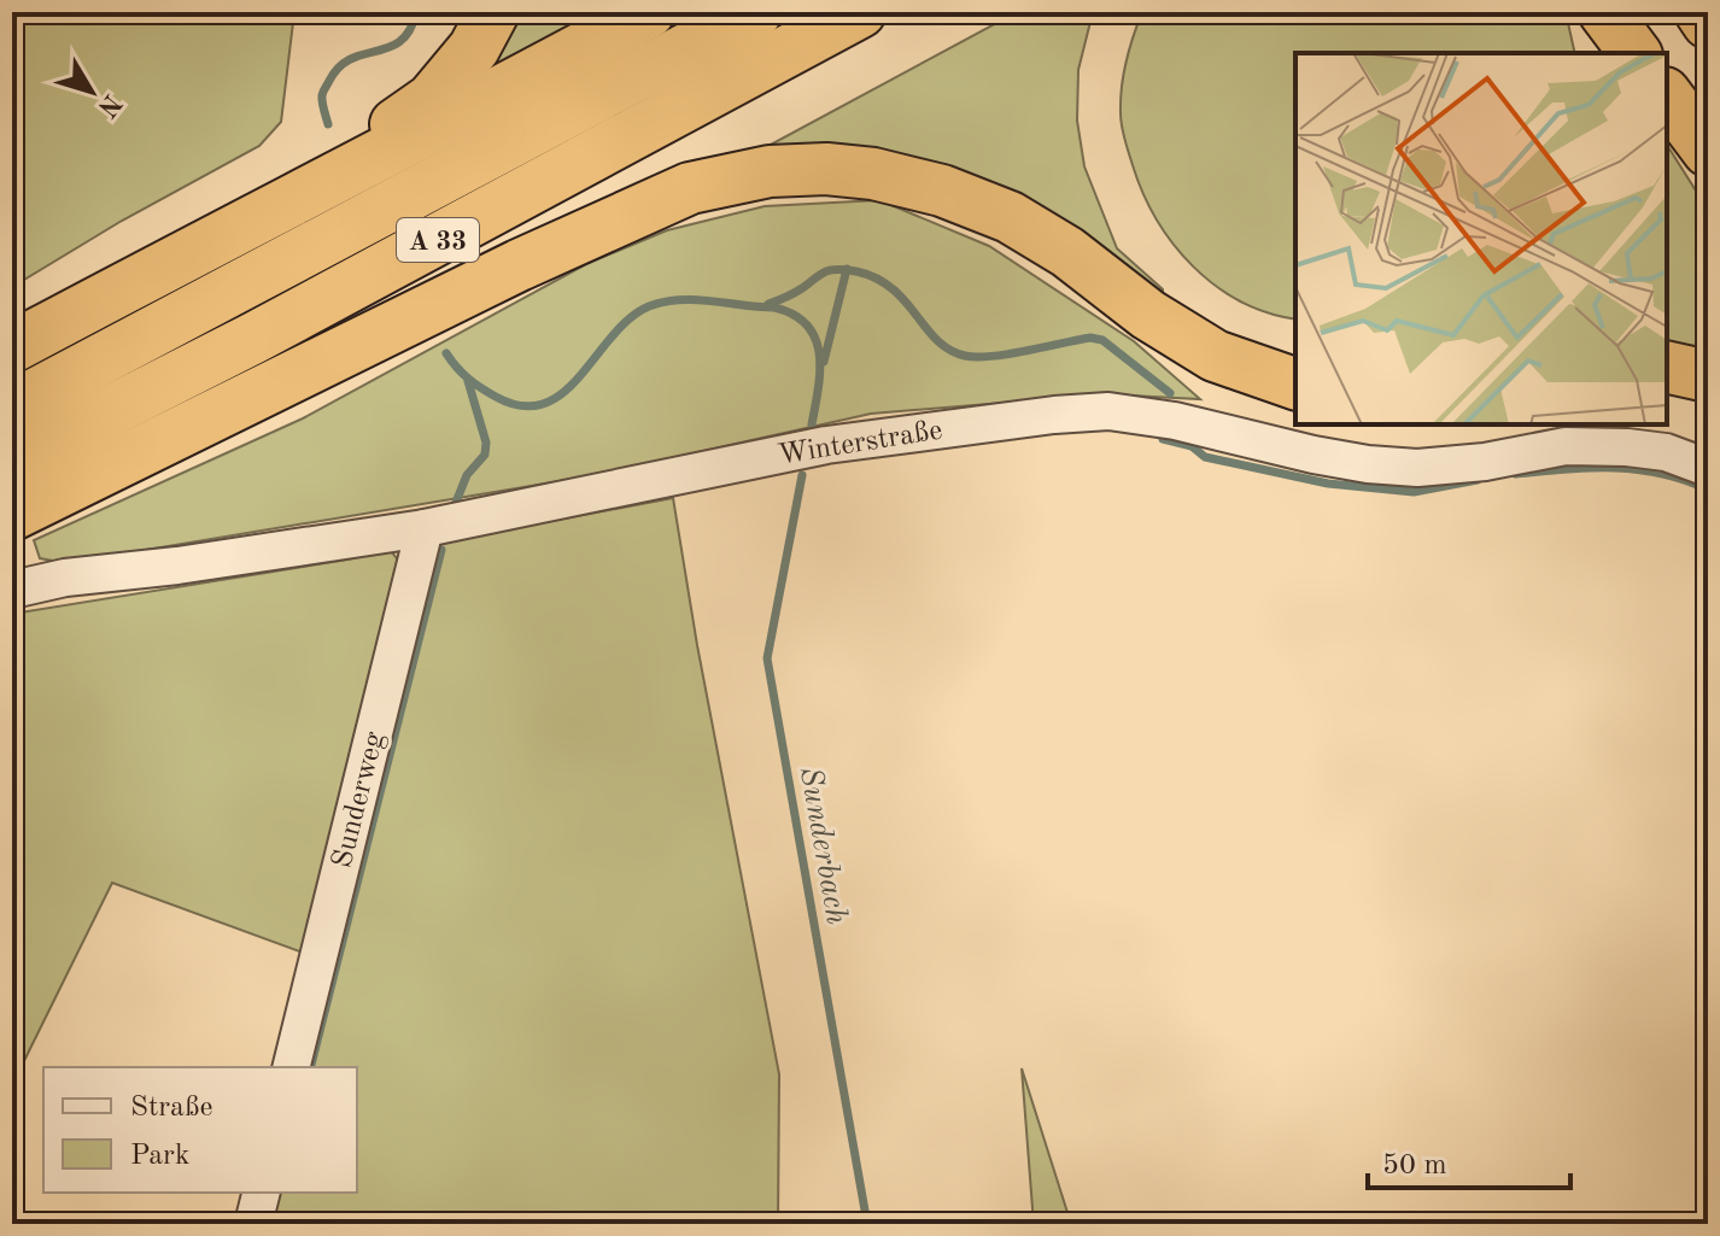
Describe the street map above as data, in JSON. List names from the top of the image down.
{
  "streets": {
    "highway": ["A 33"],
    "street": ["Winterstraße", "Sunderweg"]
  },
  "crossings": [
    ["Winterstraße", "Sunderweg"]
  ],
  "water": ["Sunderbach"],
  "legend": ["Straße", "Park"],
  "scale_bar": "50 m",
  "north": "bottom right"
}
